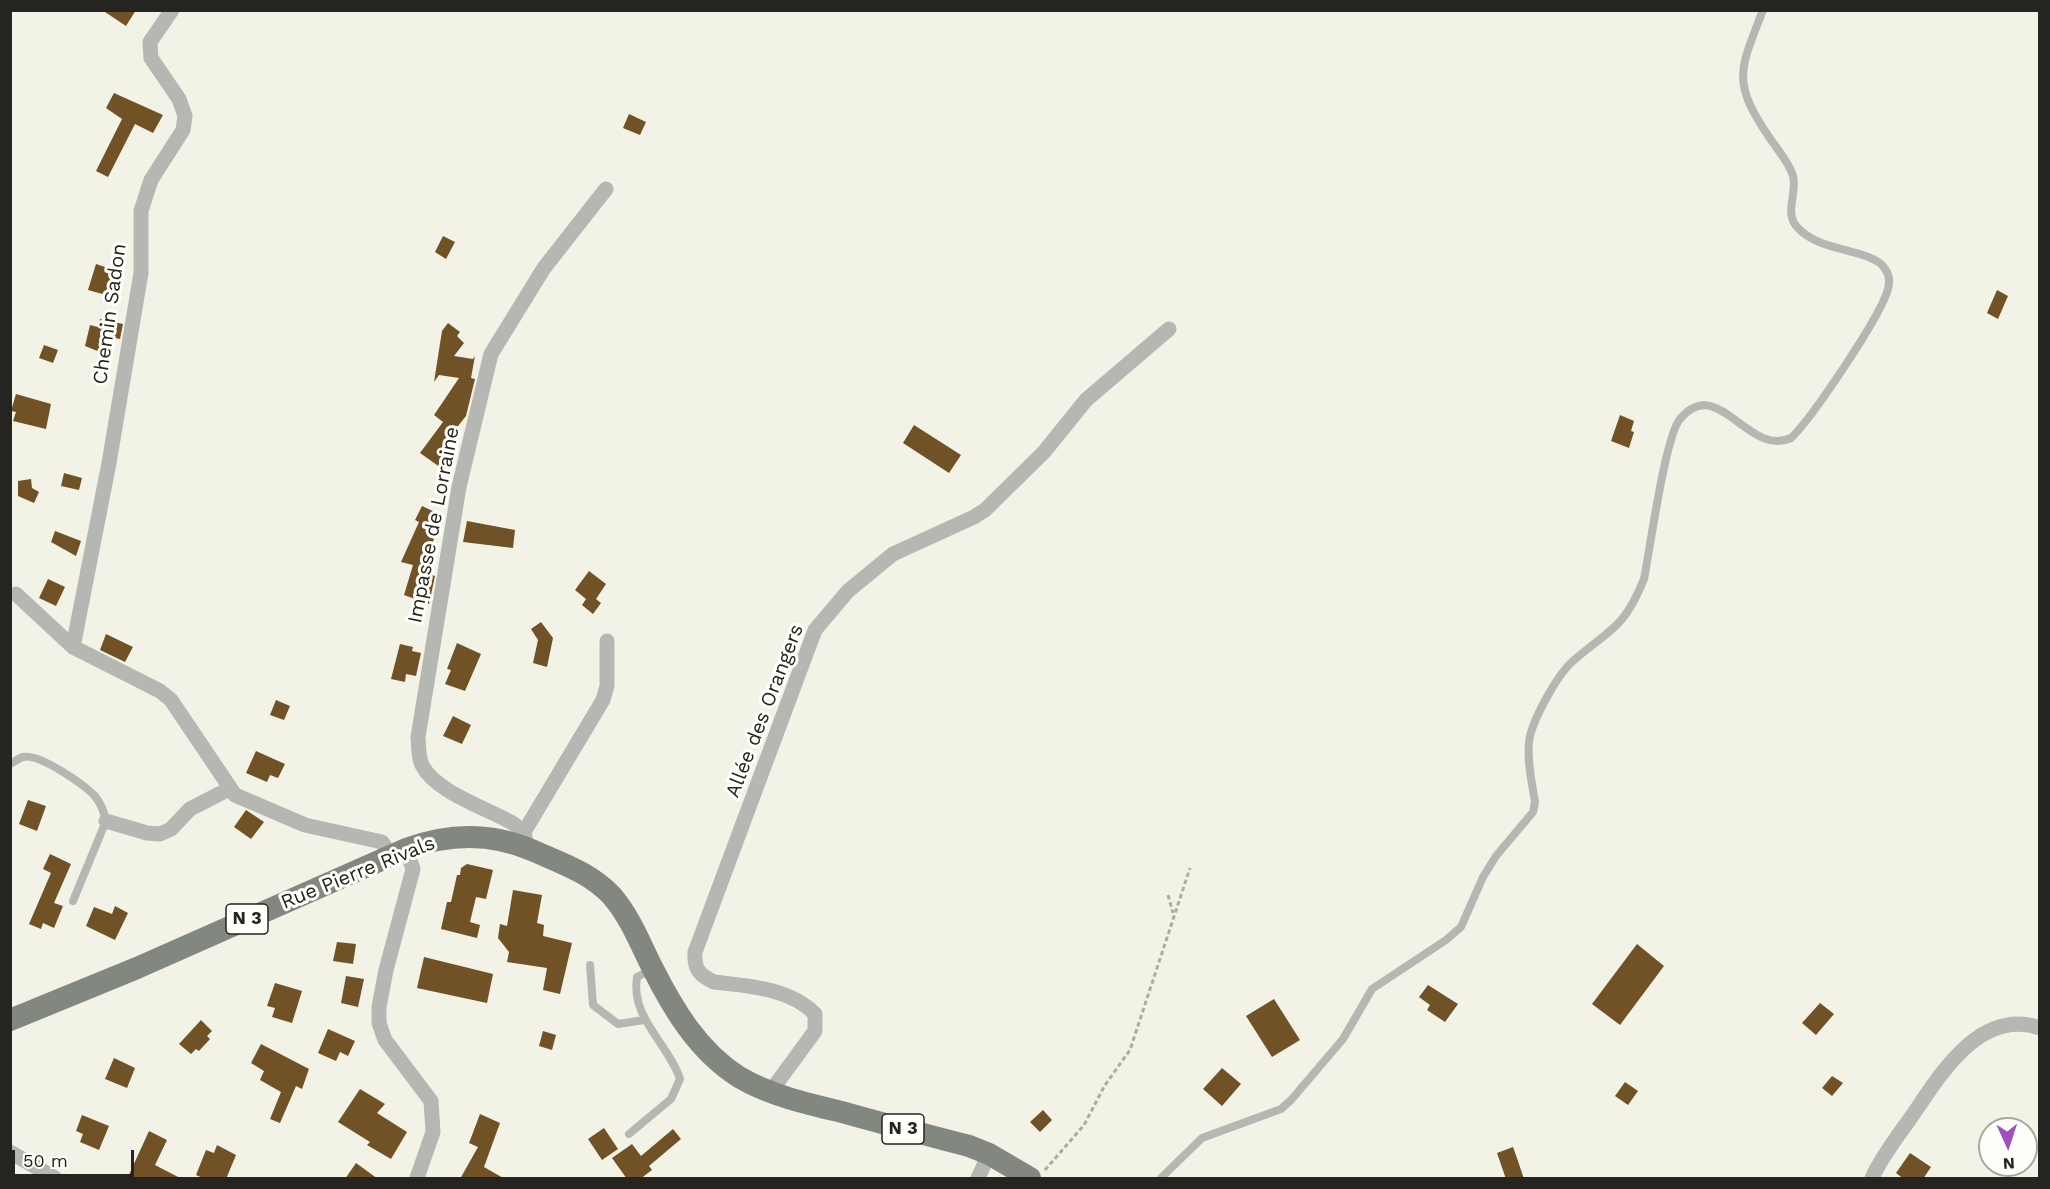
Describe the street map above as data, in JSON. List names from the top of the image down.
{
  "streets": {
    "main road": ["Rue Pierre Rivals", "N 3"],
    "street": ["Chemin Sadon", "Impasse de Lorraine", "Allée des Orangers"]
  },
  "crossings": [
    ["Impasse de Lorraine", "Rue Pierre Rivals"],
    ["Allée des Orangers", "Rue Pierre Rivals"]
  ],
  "scale_bar": "50 m",
  "north": "bottom"
}
